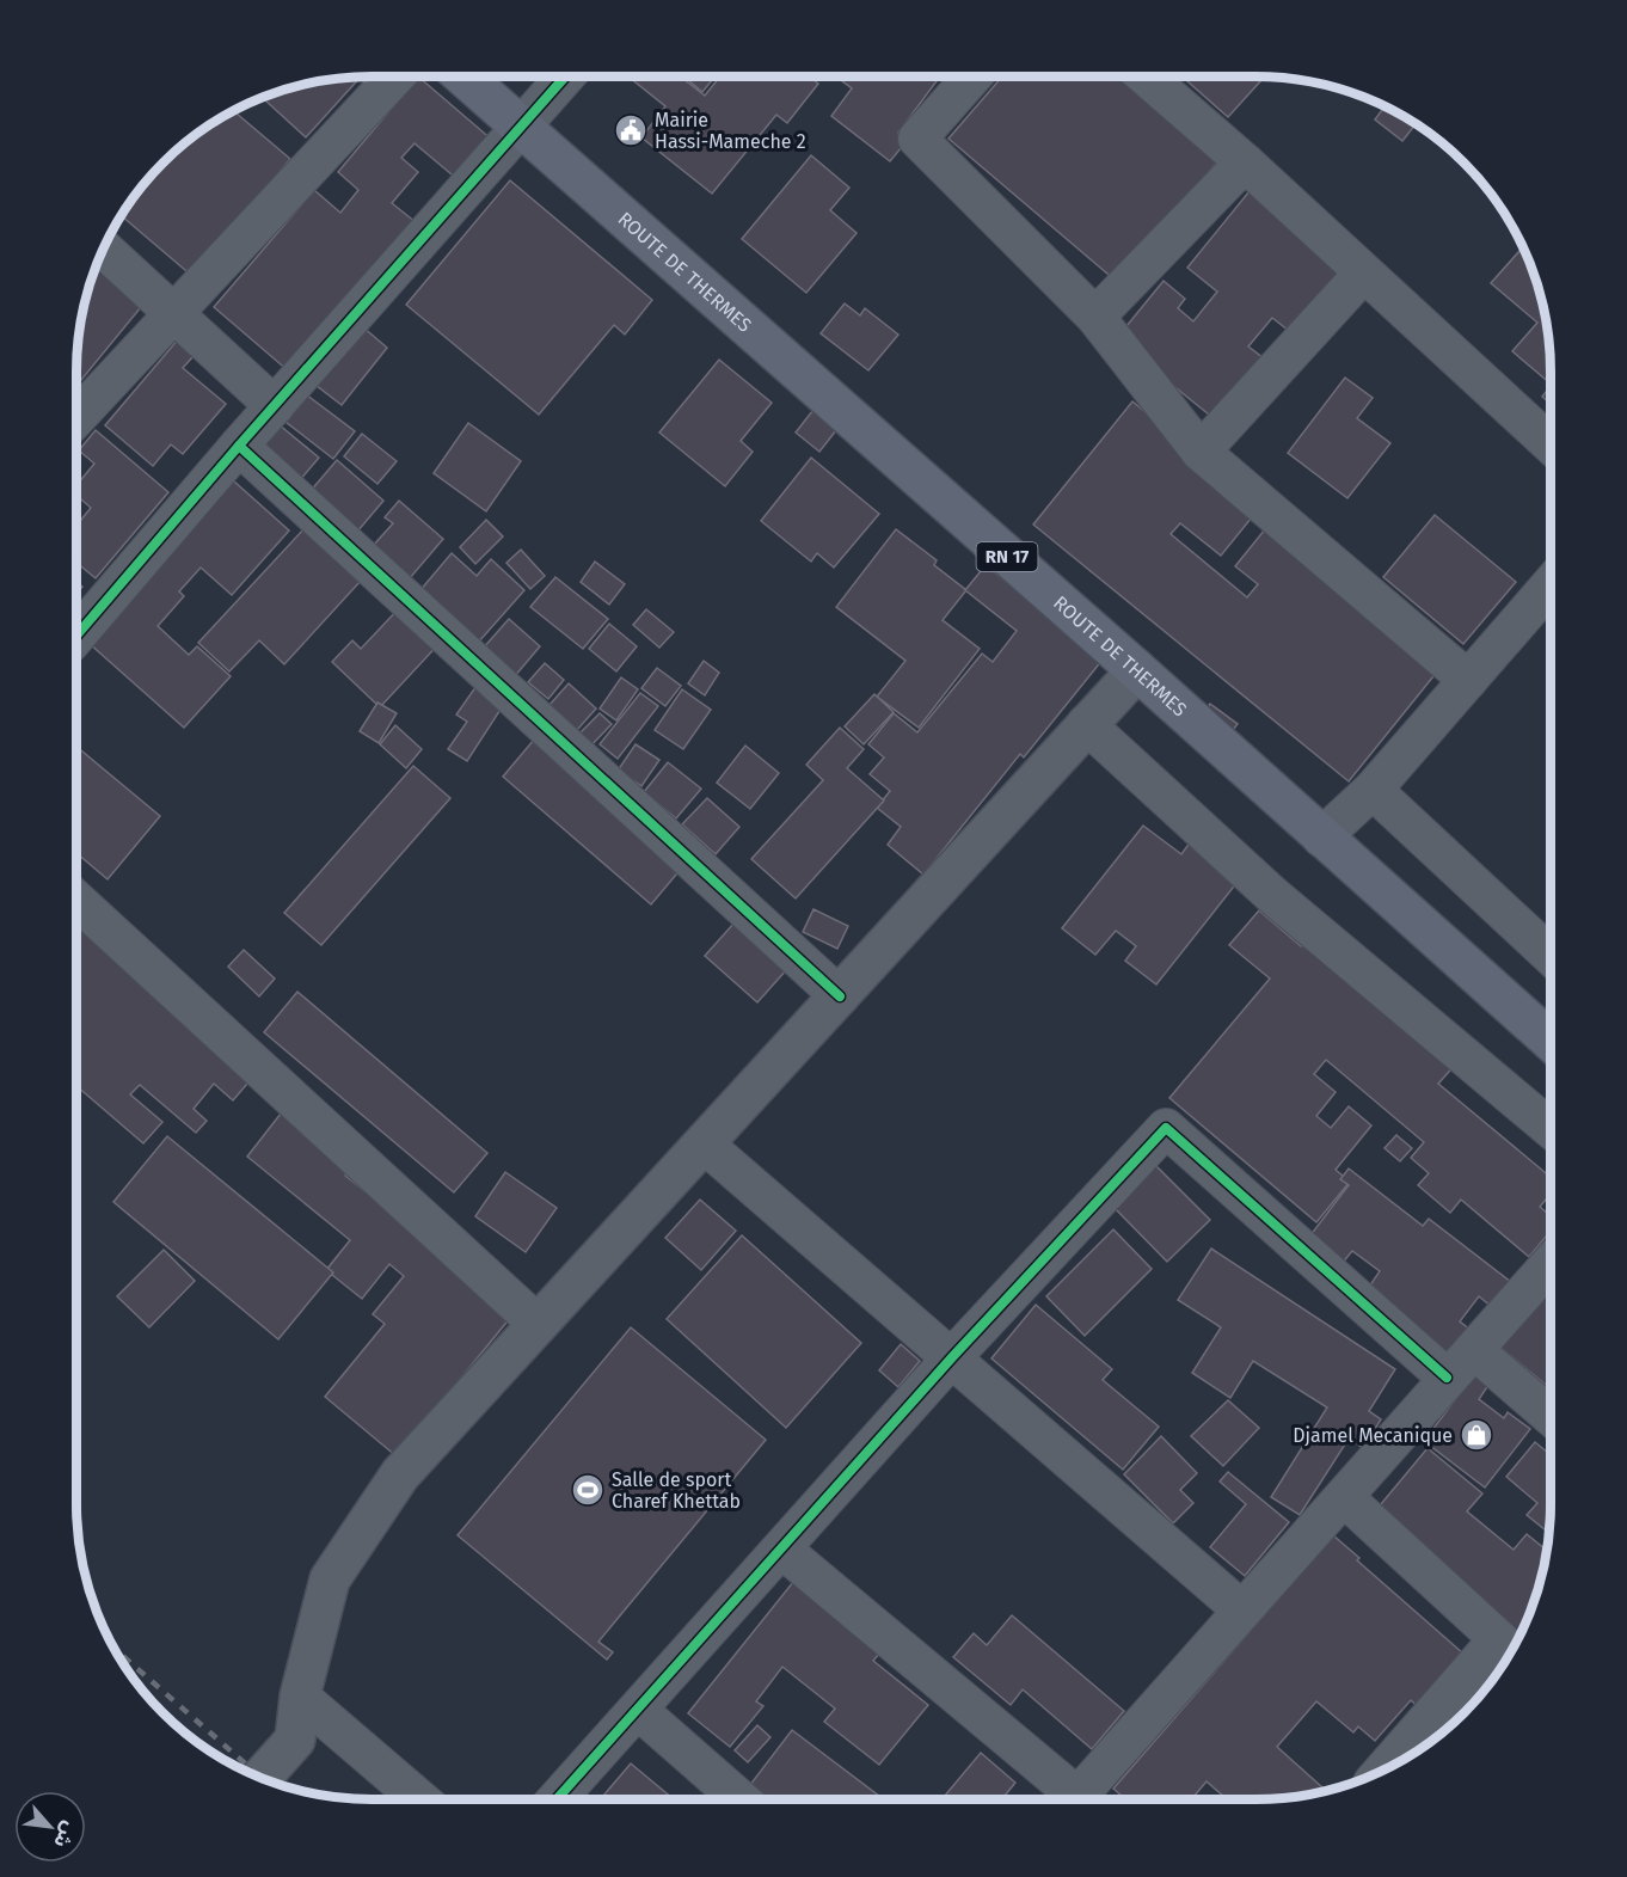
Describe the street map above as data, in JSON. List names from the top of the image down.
{
  "streets": {
    "main road": ["ROUTE DE THERMES", "RN 17"]
  },
  "places": {
    "public building": ["Mairie Hassi-Mameche 2"],
    "shop": ["Djamel Mecanique"],
    "sports": ["Salle de sport Charef Khettab"]
  },
  "north": "bottom right"
}
